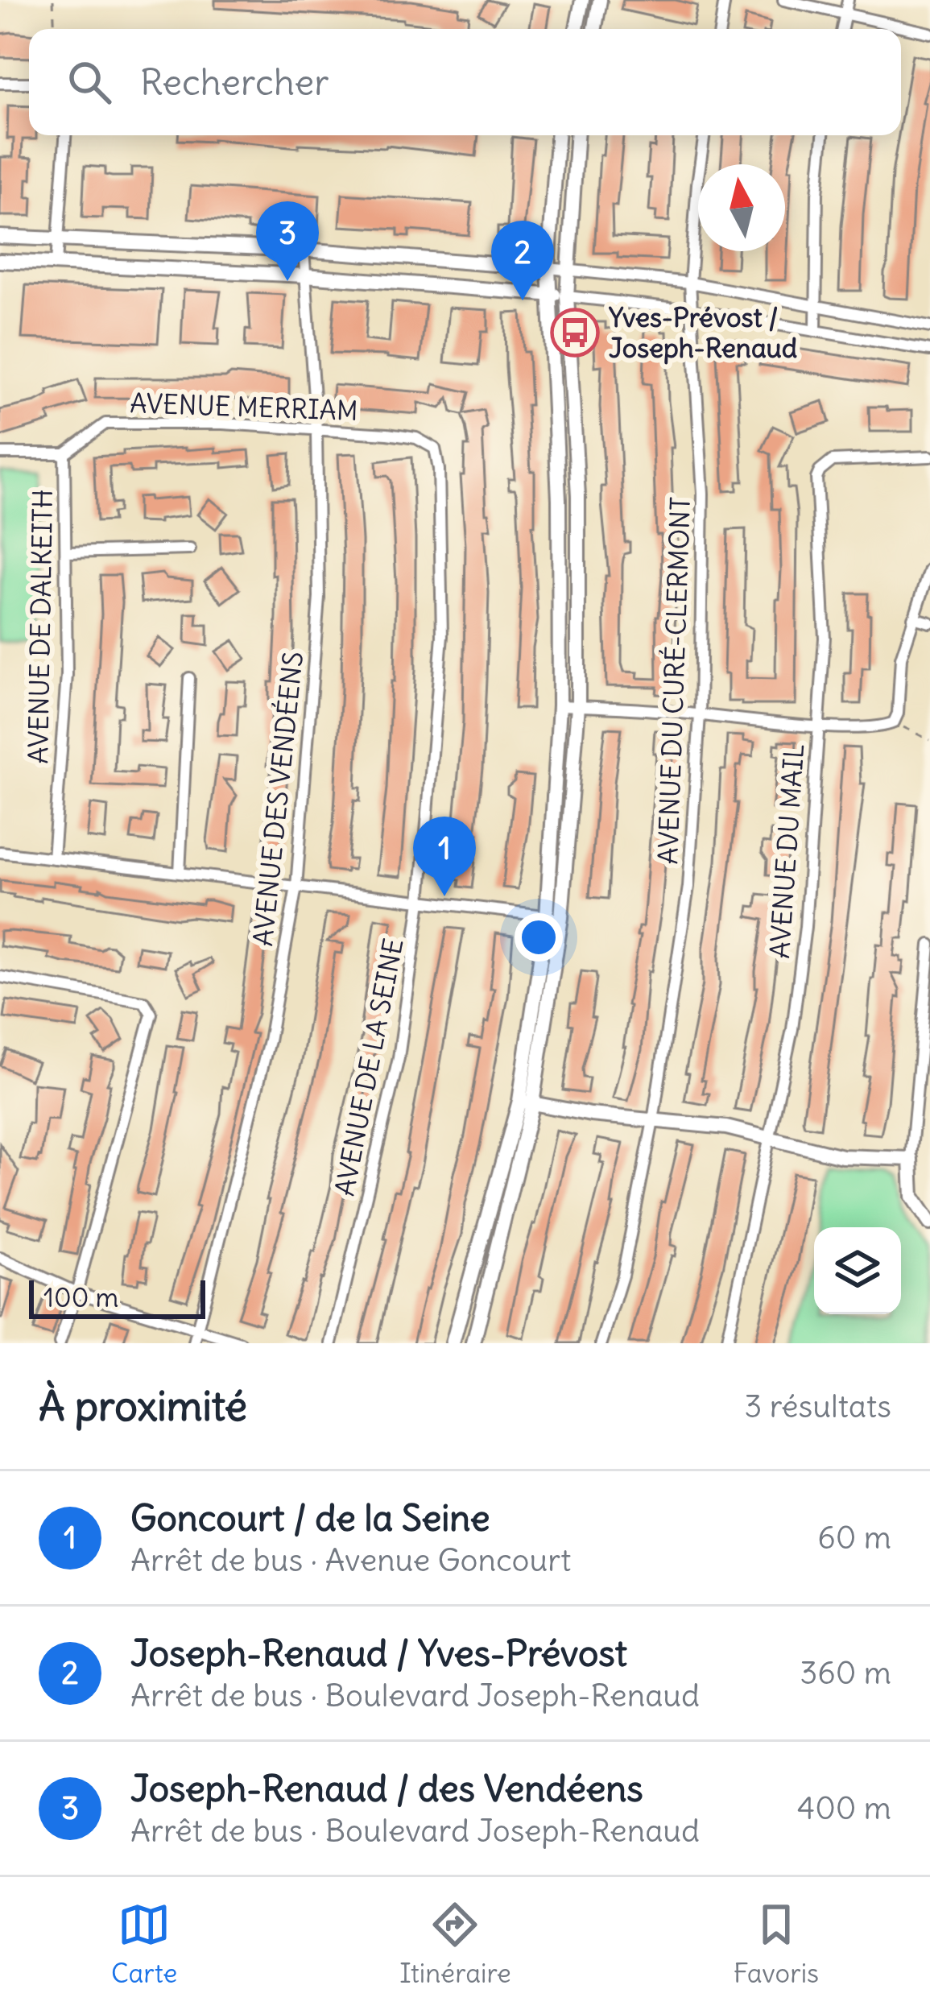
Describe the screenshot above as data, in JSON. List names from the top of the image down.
{
  "streets": {
    "street": [
      "AVENUE MERRIAM",
      "AVENUE DE DALKEITH",
      "AVENUE DU CURÉ-CLERMONT",
      "AVENUE DES VENDÉENS",
      "AVENUE DU MAIL",
      "AVENUE DE LA SEINE"
    ]
  },
  "crossings": [
    ["AVENUE MERRIAM", "AVENUE DE DALKEITH"],
    ["AVENUE MERRIAM", "AVENUE DES VENDÉENS"],
    ["AVENUE MERRIAM", "AVENUE DE LA SEINE"]
  ],
  "places": {
    "bus stop": ["Yves-Prévost / Joseph-Renaud"]
  },
  "scale_bar": "100 m",
  "north": "top",
  "page": {
    "search": "Rechercher",
    "pins": ["3", "2", "1"],
    "scale": "100 m",
    "heading": ["À proximité", "3 résultats"],
    "list": [
      {
        "mark": "1",
        "name": "Goncourt / de la Seine",
        "note": "Arrêt de bus · Avenue Goncourt",
        "value": "60 m"
      },
      {
        "mark": "2",
        "name": "Joseph-Renaud / Yves-Prévost",
        "note": "Arrêt de bus · Boulevard Joseph-Renaud",
        "value": "360 m"
      },
      {
        "mark": "3",
        "name": "Joseph-Renaud / des Vendéens",
        "note": "Arrêt de bus · Boulevard Joseph-Renaud",
        "value": "400 m"
      }
    ],
    "nav": ["Carte", "Itinéraire", "Favoris"]
  }
}
